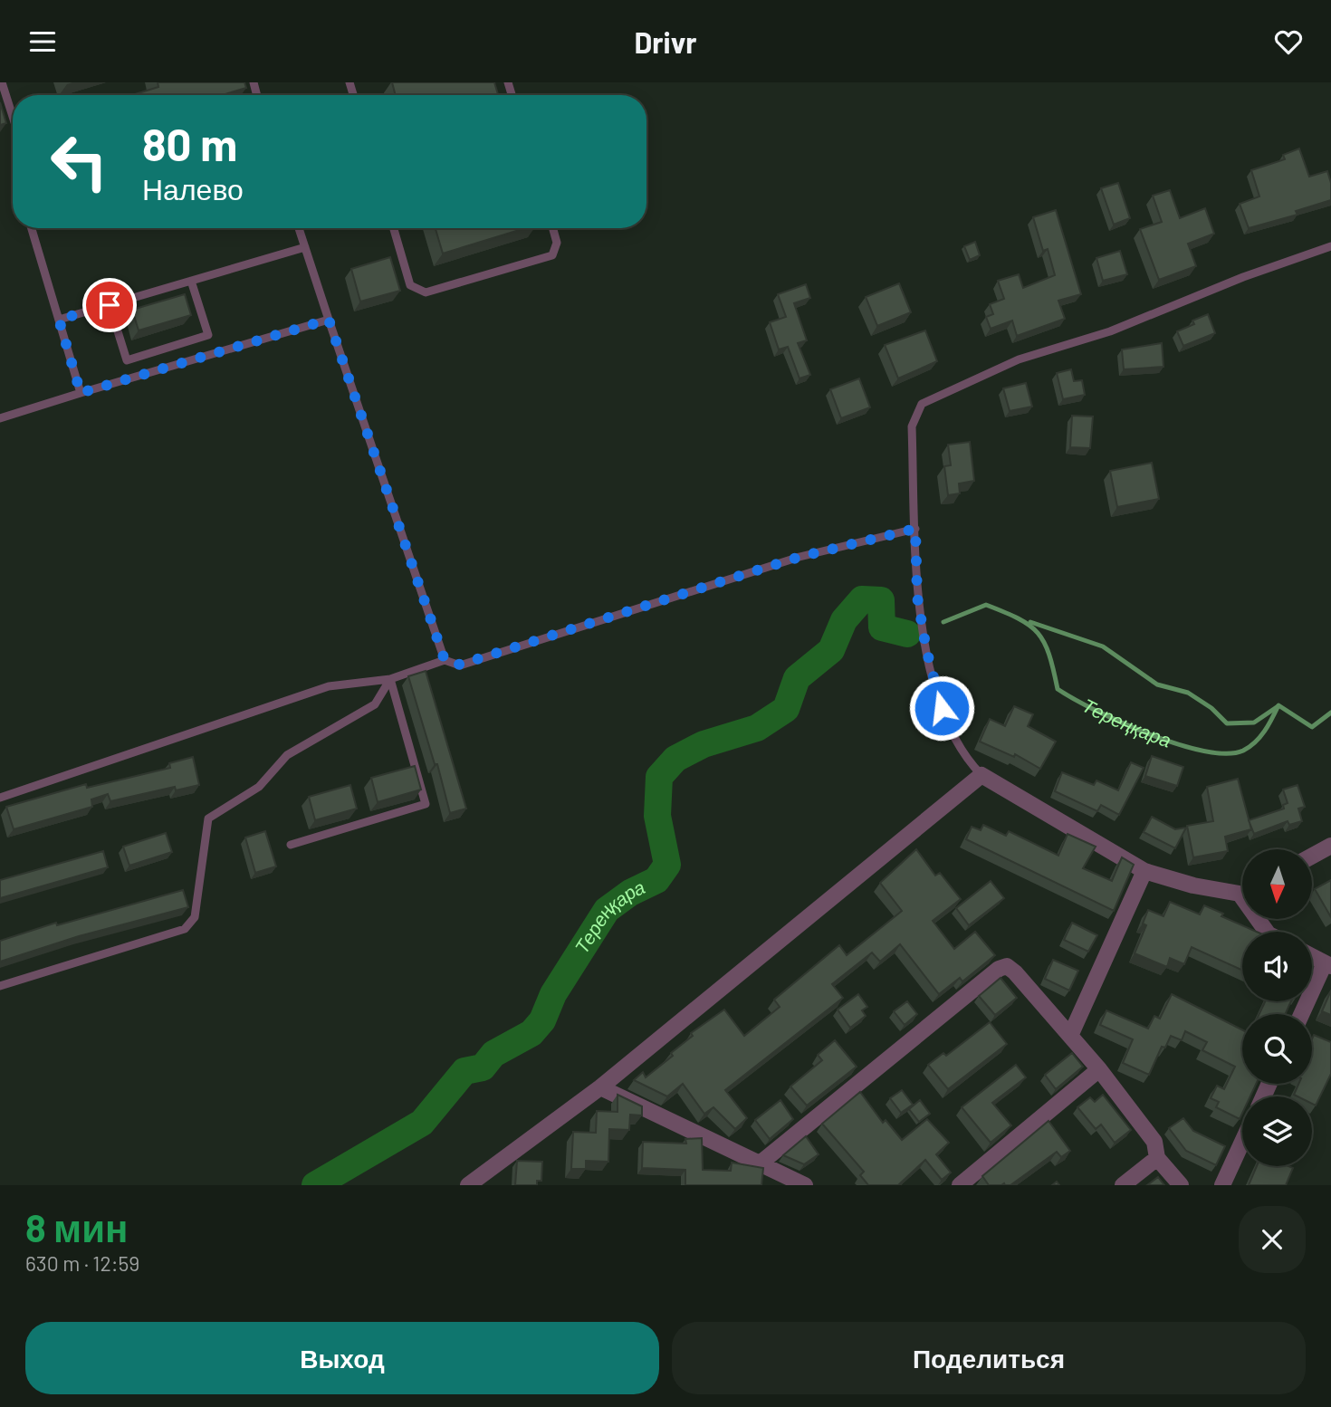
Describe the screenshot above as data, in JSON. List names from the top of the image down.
{
  "water": ["Тереңқара"],
  "north": "bottom",
  "page": {
    "header": "Drivr",
    "turn": ["80 m", "Налево"],
    "heading": ["8 мин", "630 m · 12:59"],
    "buttons": ["Выход", "Поделиться"]
  }
}
